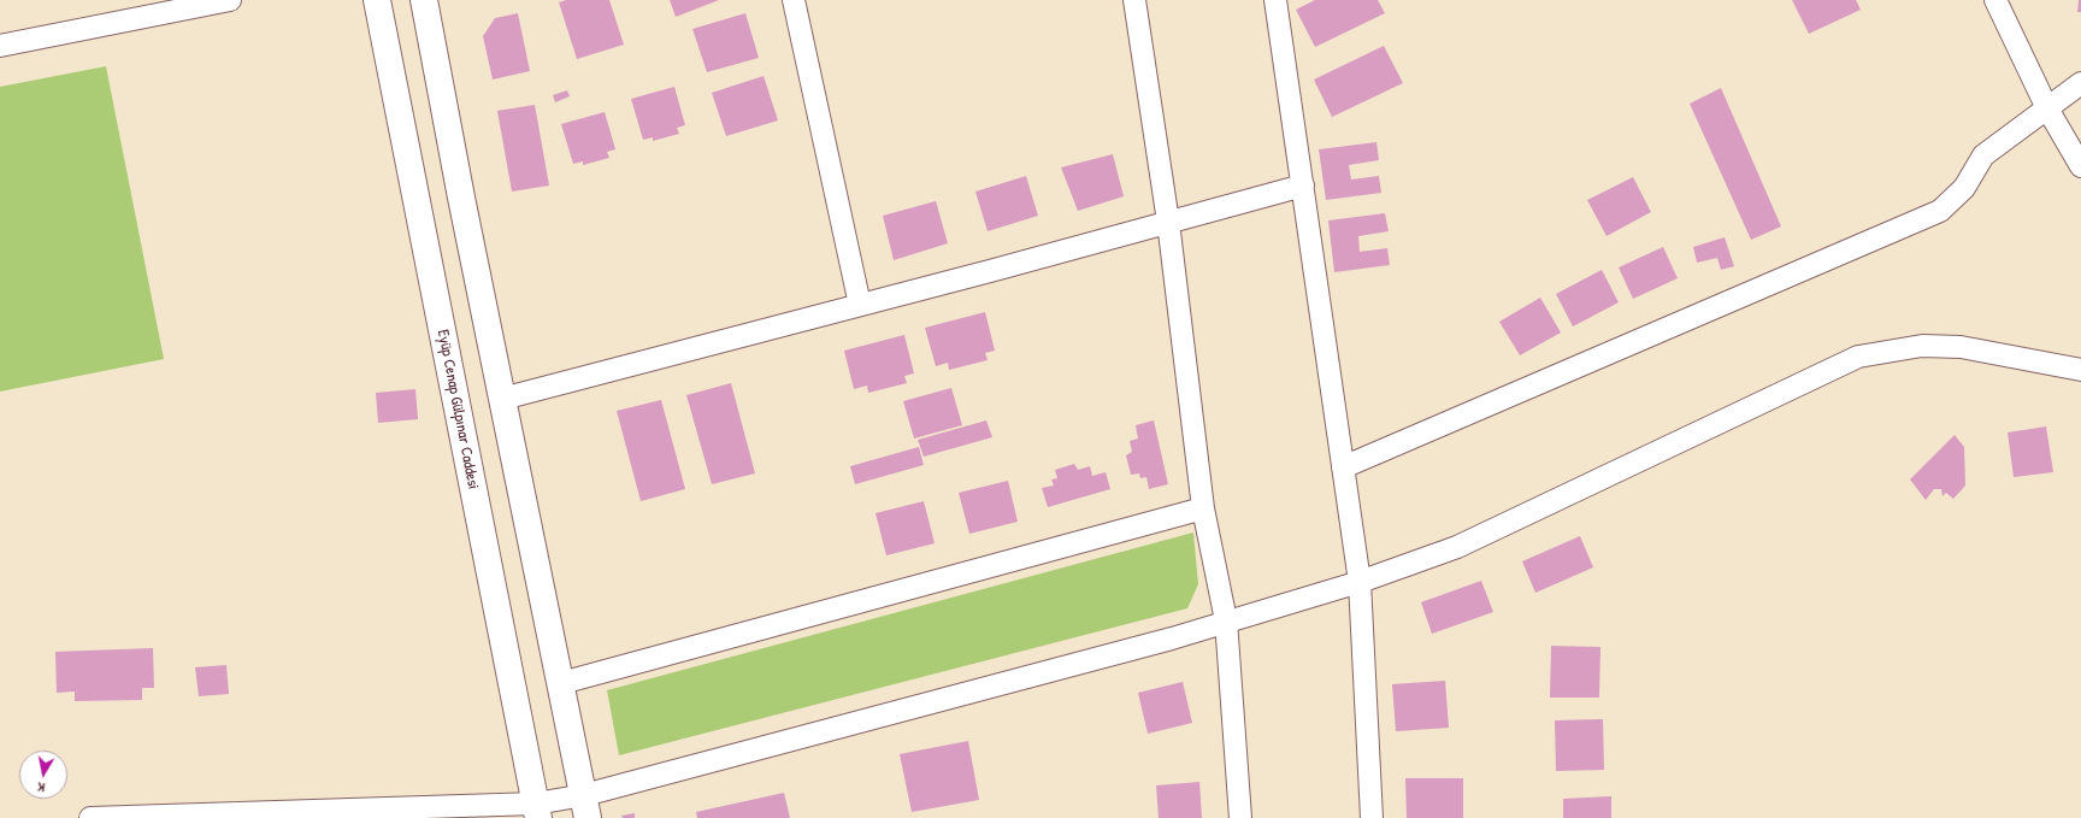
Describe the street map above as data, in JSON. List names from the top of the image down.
{
  "streets": {
    "main road": ["Eyüp Cenap Gülpınar Caddesi"]
  },
  "north": "bottom"
}
